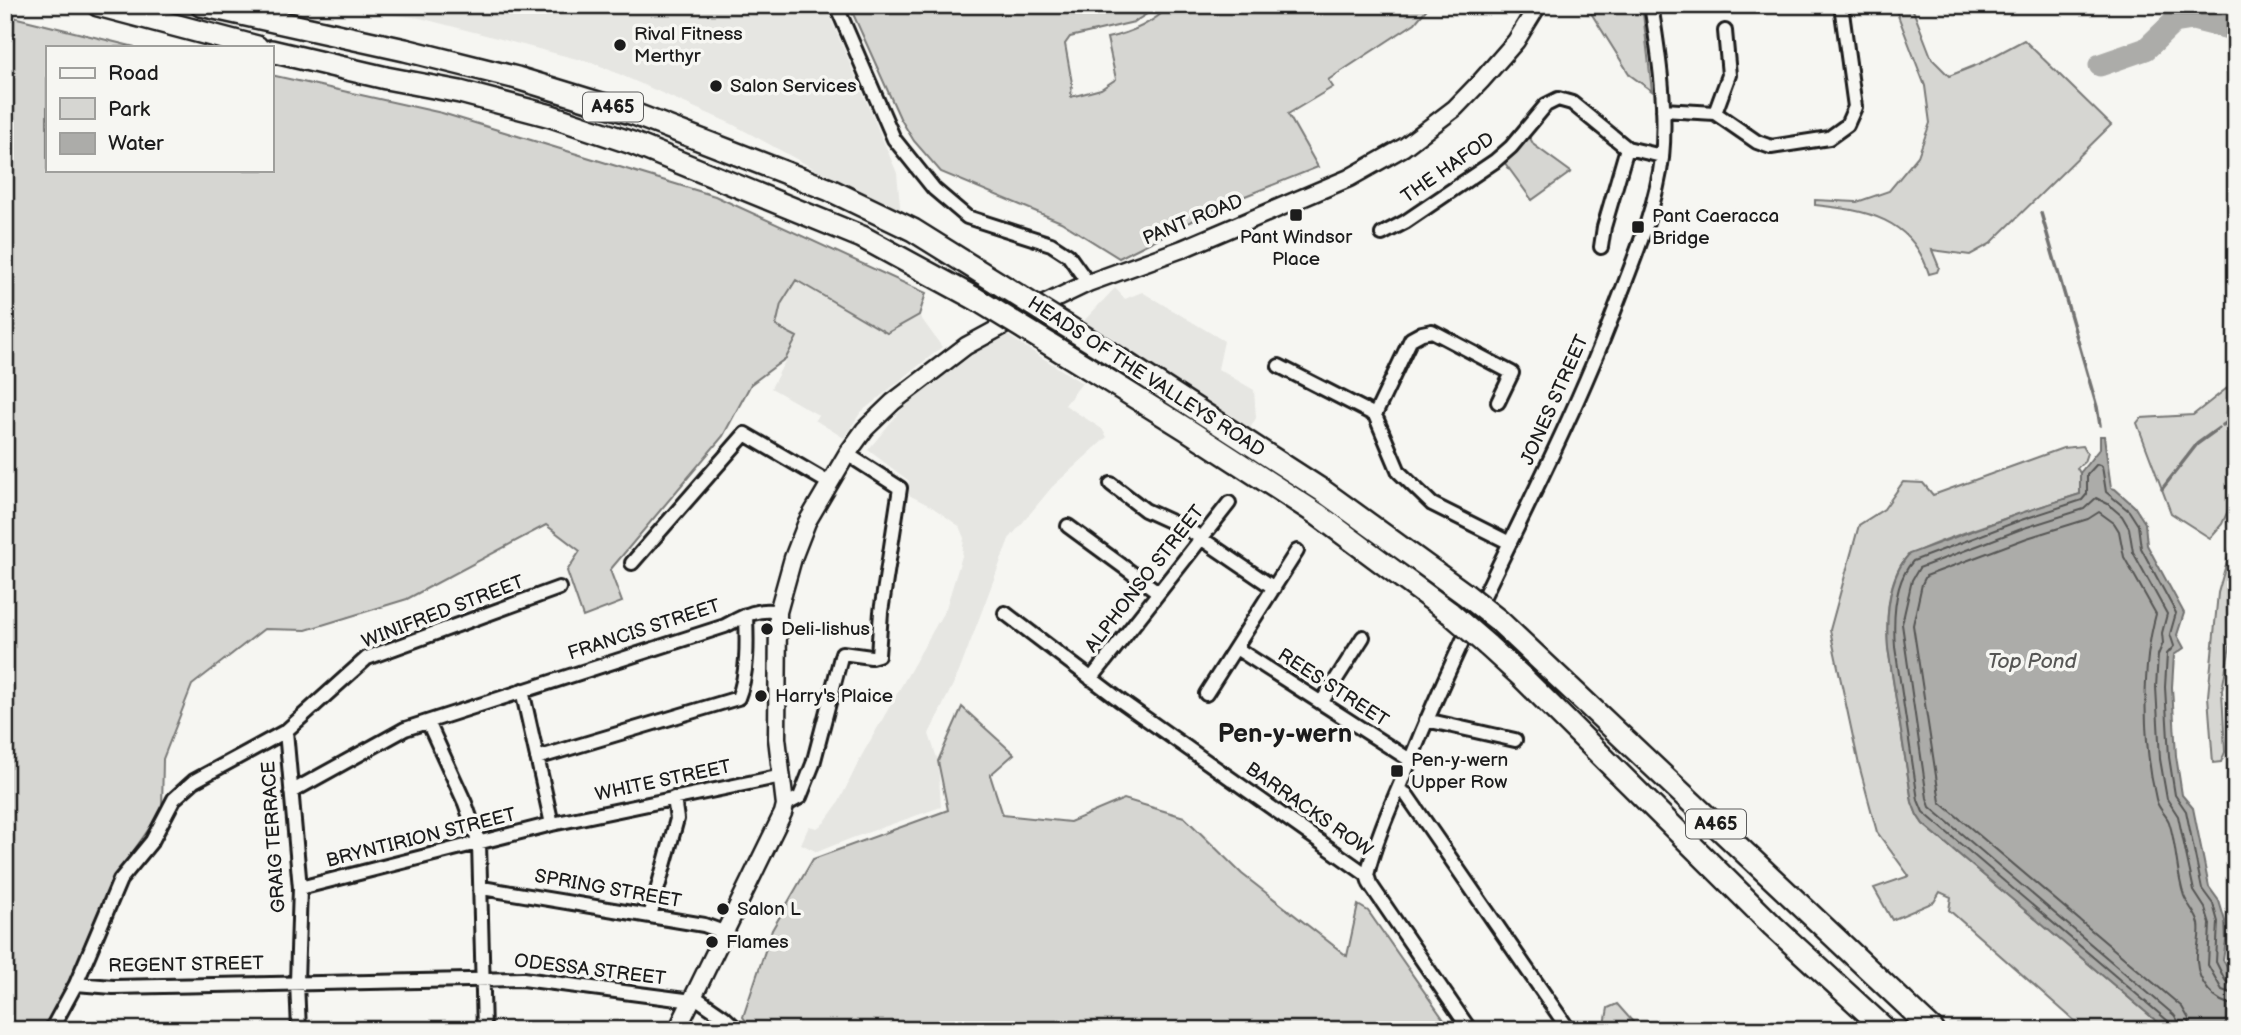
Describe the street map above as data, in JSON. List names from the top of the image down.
{
  "streets": {
    "highway": ["A465", "HEADS OF THE VALLEYS ROAD"],
    "street": [
      "THE HAFOD",
      "PANT ROAD",
      "JONES STREET",
      "ALPHONSO STREET",
      "WINIFRED STREET",
      "FRANCIS STREET",
      "REES STREET",
      "WHITE STREET",
      "BARRACKS ROW",
      "GRAIG TERRACE",
      "BRYNTIRION STREET",
      "SPRING STREET",
      "REGENT STREET",
      "ODESSA STREET"
    ]
  },
  "crossings": [
    ["THE HAFOD", "JONES STREET"],
    ["PANT ROAD", "FRANCIS STREET"],
    ["PANT ROAD", "WHITE STREET"],
    ["JONES STREET", "REES STREET"],
    ["JONES STREET", "BARRACKS ROW"],
    ["ALPHONSO STREET", "BARRACKS ROW"],
    ["WINIFRED STREET", "GRAIG TERRACE"],
    ["WINIFRED STREET", "REGENT STREET"],
    ["FRANCIS STREET", "GRAIG TERRACE"],
    ["WHITE STREET", "BRYNTIRION STREET"],
    ["GRAIG TERRACE", "BRYNTIRION STREET"],
    ["GRAIG TERRACE", "REGENT STREET"],
    ["GRAIG TERRACE", "ODESSA STREET"],
    ["REGENT STREET", "ODESSA STREET"]
  ],
  "districts": ["Pen-y-wern"],
  "water": ["Top Pond"],
  "places": {
    "other": [
      "Rival Fitness Merthyr",
      "Salon Services",
      "Deli-lishus",
      "Harry's Plaice",
      "Salon L",
      "Flames"
    ],
    "transit": ["Pant Windsor Place", "Pant Caeracca Bridge", "Pen-y-wern Upper Row"]
  },
  "legend": ["Road", "Park", "Water"]
}
